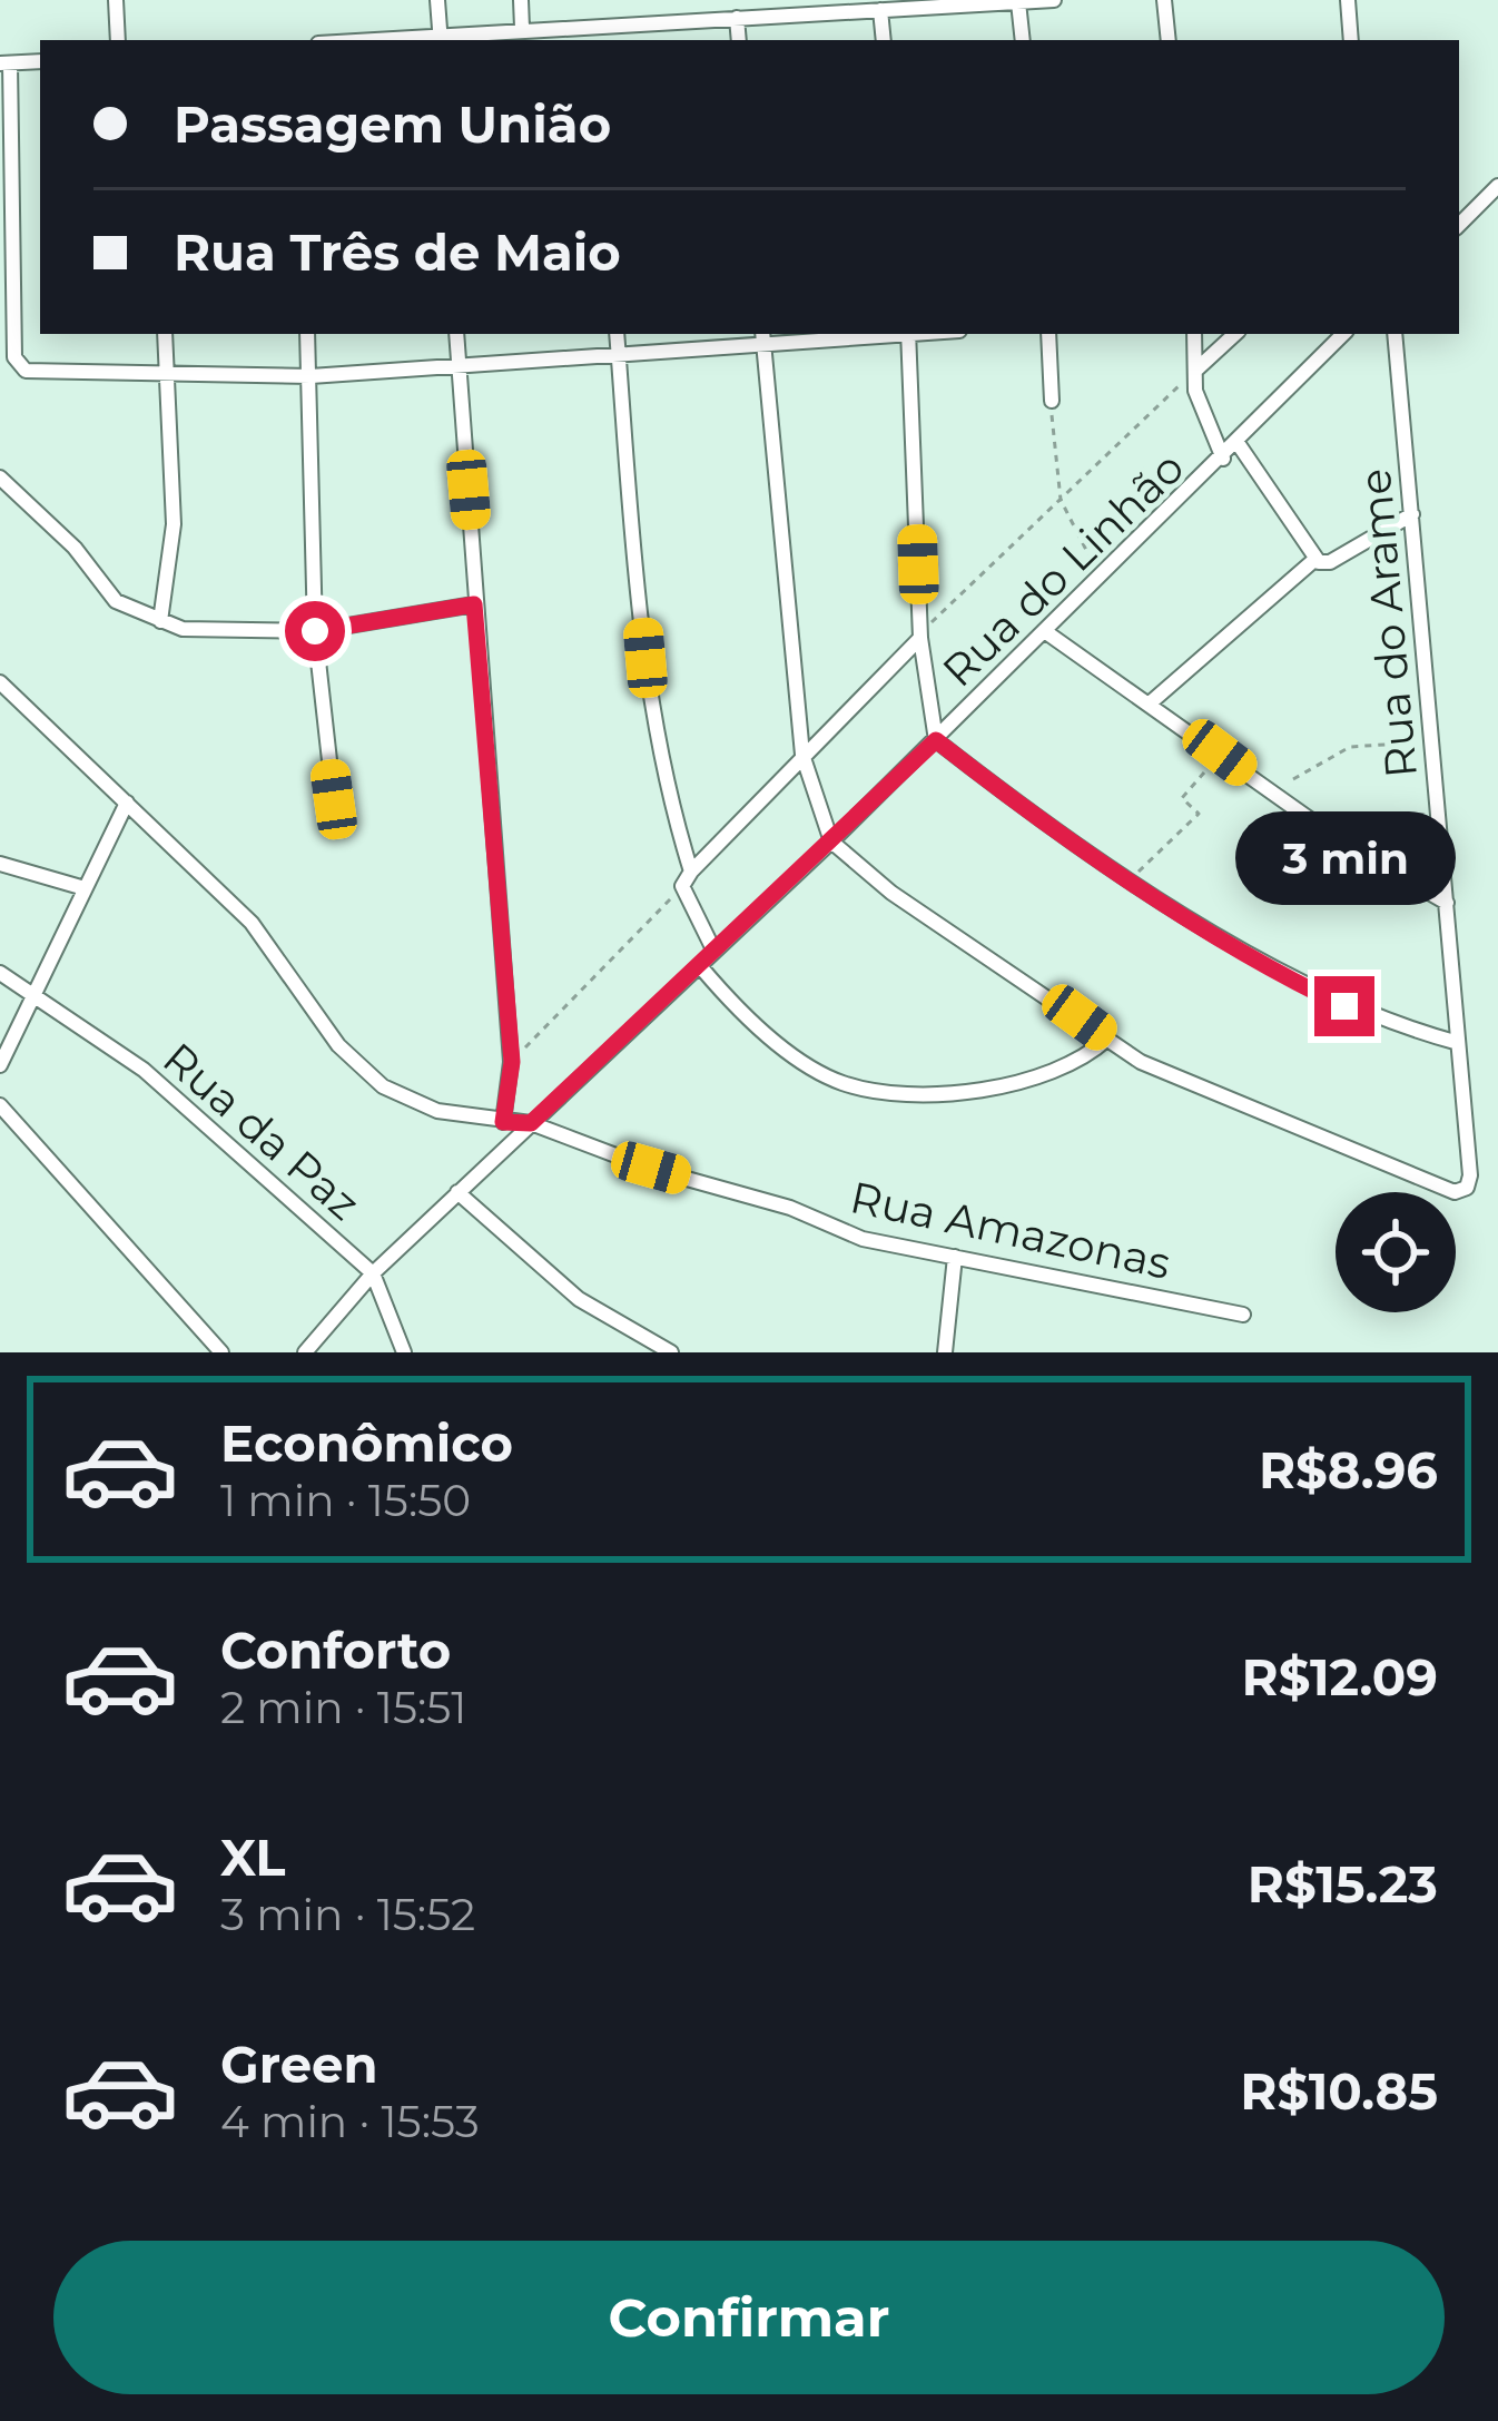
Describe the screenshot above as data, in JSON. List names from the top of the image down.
{
  "streets": {
    "street": [
      "Rua do Linhão",
      "Rua do Arame",
      "Rua da Paz",
      "Rua Amazonas"
    ]
  },
  "crossings": [
    ["Rua do Linhão", "Rua da Paz"],
    ["Rua do Linhão", "Rua Amazonas"]
  ],
  "page": {
    "banner": ["Passagem União", "Rua Três de Maio"],
    "bubble": "3 min",
    "list": [
      {
        "name": "Econômico",
        "note": "1 min · 15:50",
        "value": "R$8.96"
      },
      {
        "name": "Conforto",
        "note": "2 min · 15:51",
        "value": "R$12.09"
      },
      {
        "name": "XL",
        "note": "3 min · 15:52",
        "value": "R$15.23"
      },
      {
        "name": "Green",
        "note": "4 min · 15:53",
        "value": "R$10.85"
      }
    ],
    "buttons": "Confirmar"
  }
}
